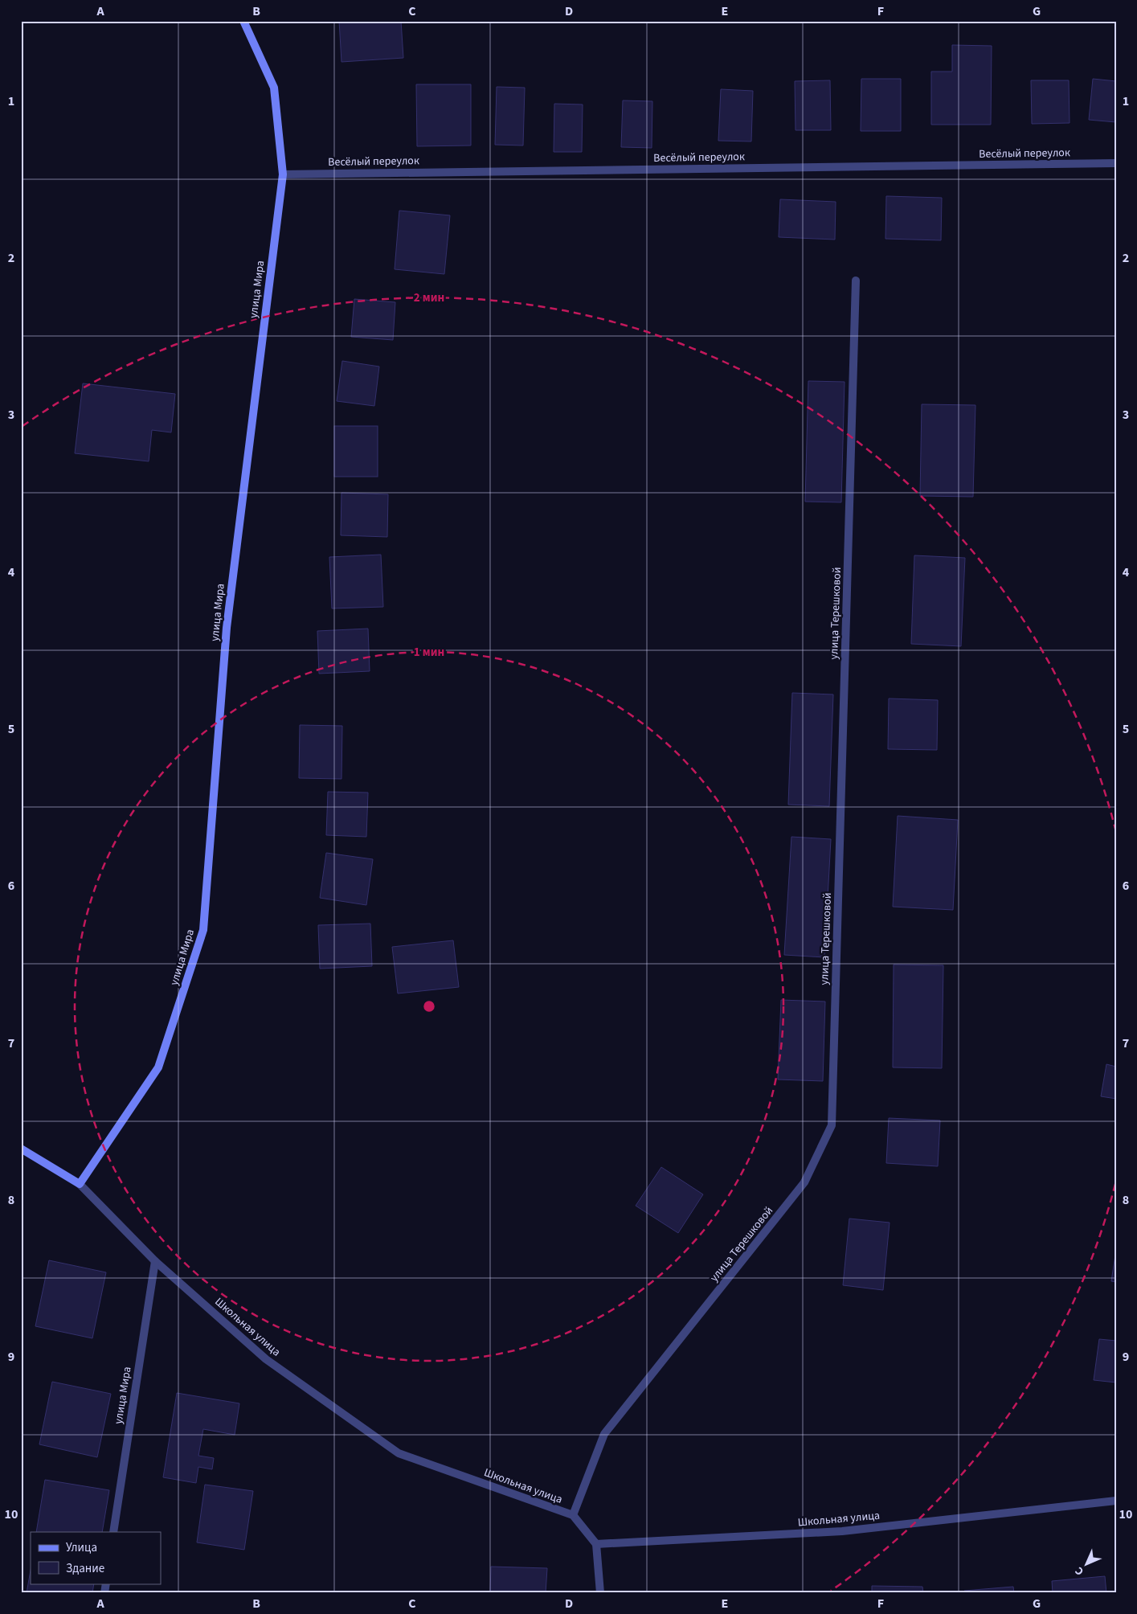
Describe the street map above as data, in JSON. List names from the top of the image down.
{
  "streets": {
    "street": [
      "Весёлый переулок",
      "улица Мира",
      "улица Терешковой",
      "Школьная улица"
    ]
  },
  "crossings": [
    ["Весёлый переулок", "улица Мира"],
    ["улица Мира", "Школьная улица"],
    ["улица Терешковой", "Школьная улица"]
  ],
  "legend": ["Улица", "Здание"],
  "north": "bottom left",
  "grid": {
    "columns": [
      "A",
      "B",
      "C",
      "D",
      "E",
      "F",
      "G"
    ],
    "rows": [
      "1",
      "2",
      "3",
      "4",
      "5",
      "6",
      "7",
      "8",
      "9",
      "10"
    ]
  },
  "rings": ["2 мин", "1 мин"]
}
